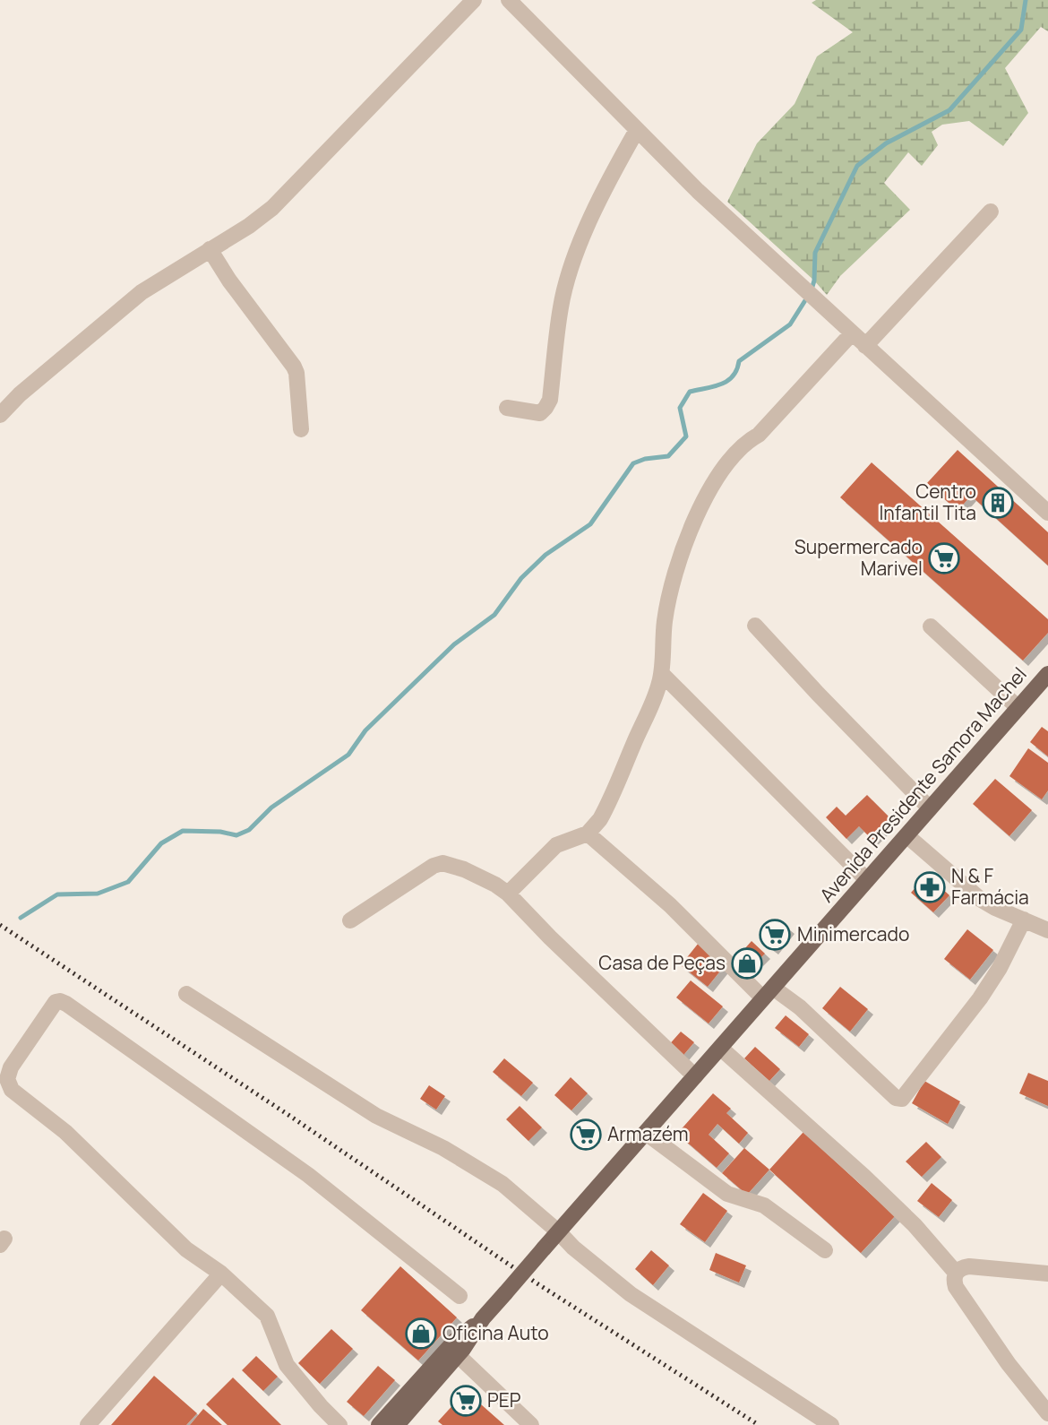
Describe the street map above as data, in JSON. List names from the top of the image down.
{
  "streets": {
    "main road": ["Avenida Presidente Samora Machel"]
  },
  "places": {
    "building": ["Centro Infantil Tita"],
    "supermarket": [
      "Supermercado Marivel",
      "Minimercado",
      "Armazém",
      "PEP"
    ],
    "pharmacy": ["N & F Farmácia"],
    "shop": ["Casa de Peças", "Oficina Auto"]
  }
}
